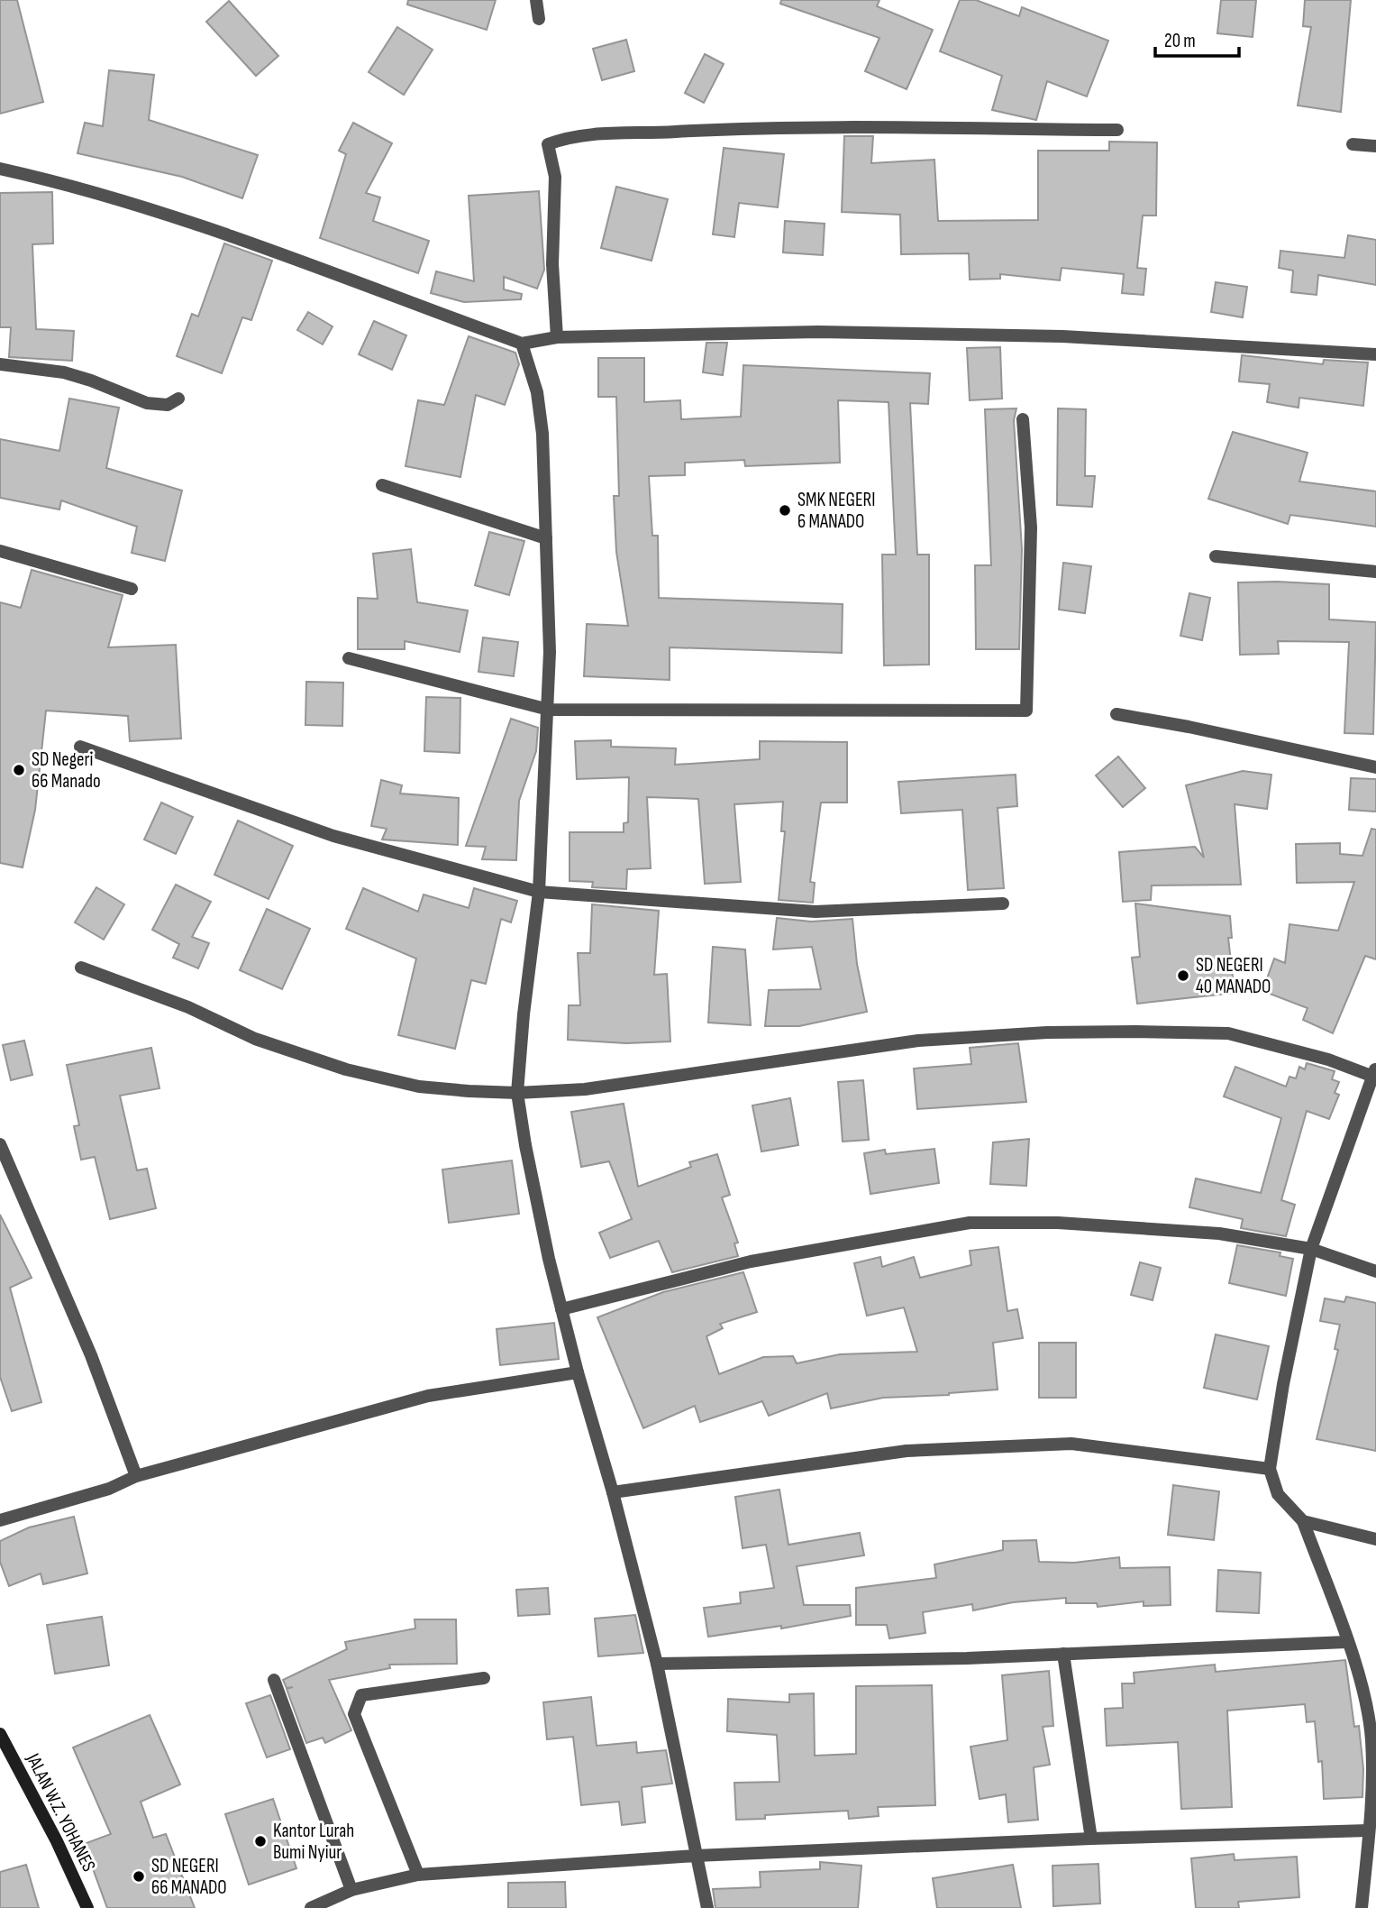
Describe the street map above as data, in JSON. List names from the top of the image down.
{
  "streets": {
    "street": ["JALAN W.Z. YOHANES"]
  },
  "places": [
    "SMK NEGERI 6 MANADO",
    "SD Negeri 66 Manado",
    "SD NEGERI 40 MANADO",
    "Kantor Lurah Bumi Nyiur",
    "SD NEGERI 66 MANADO"
  ],
  "scale_bar": "20 m"
}
